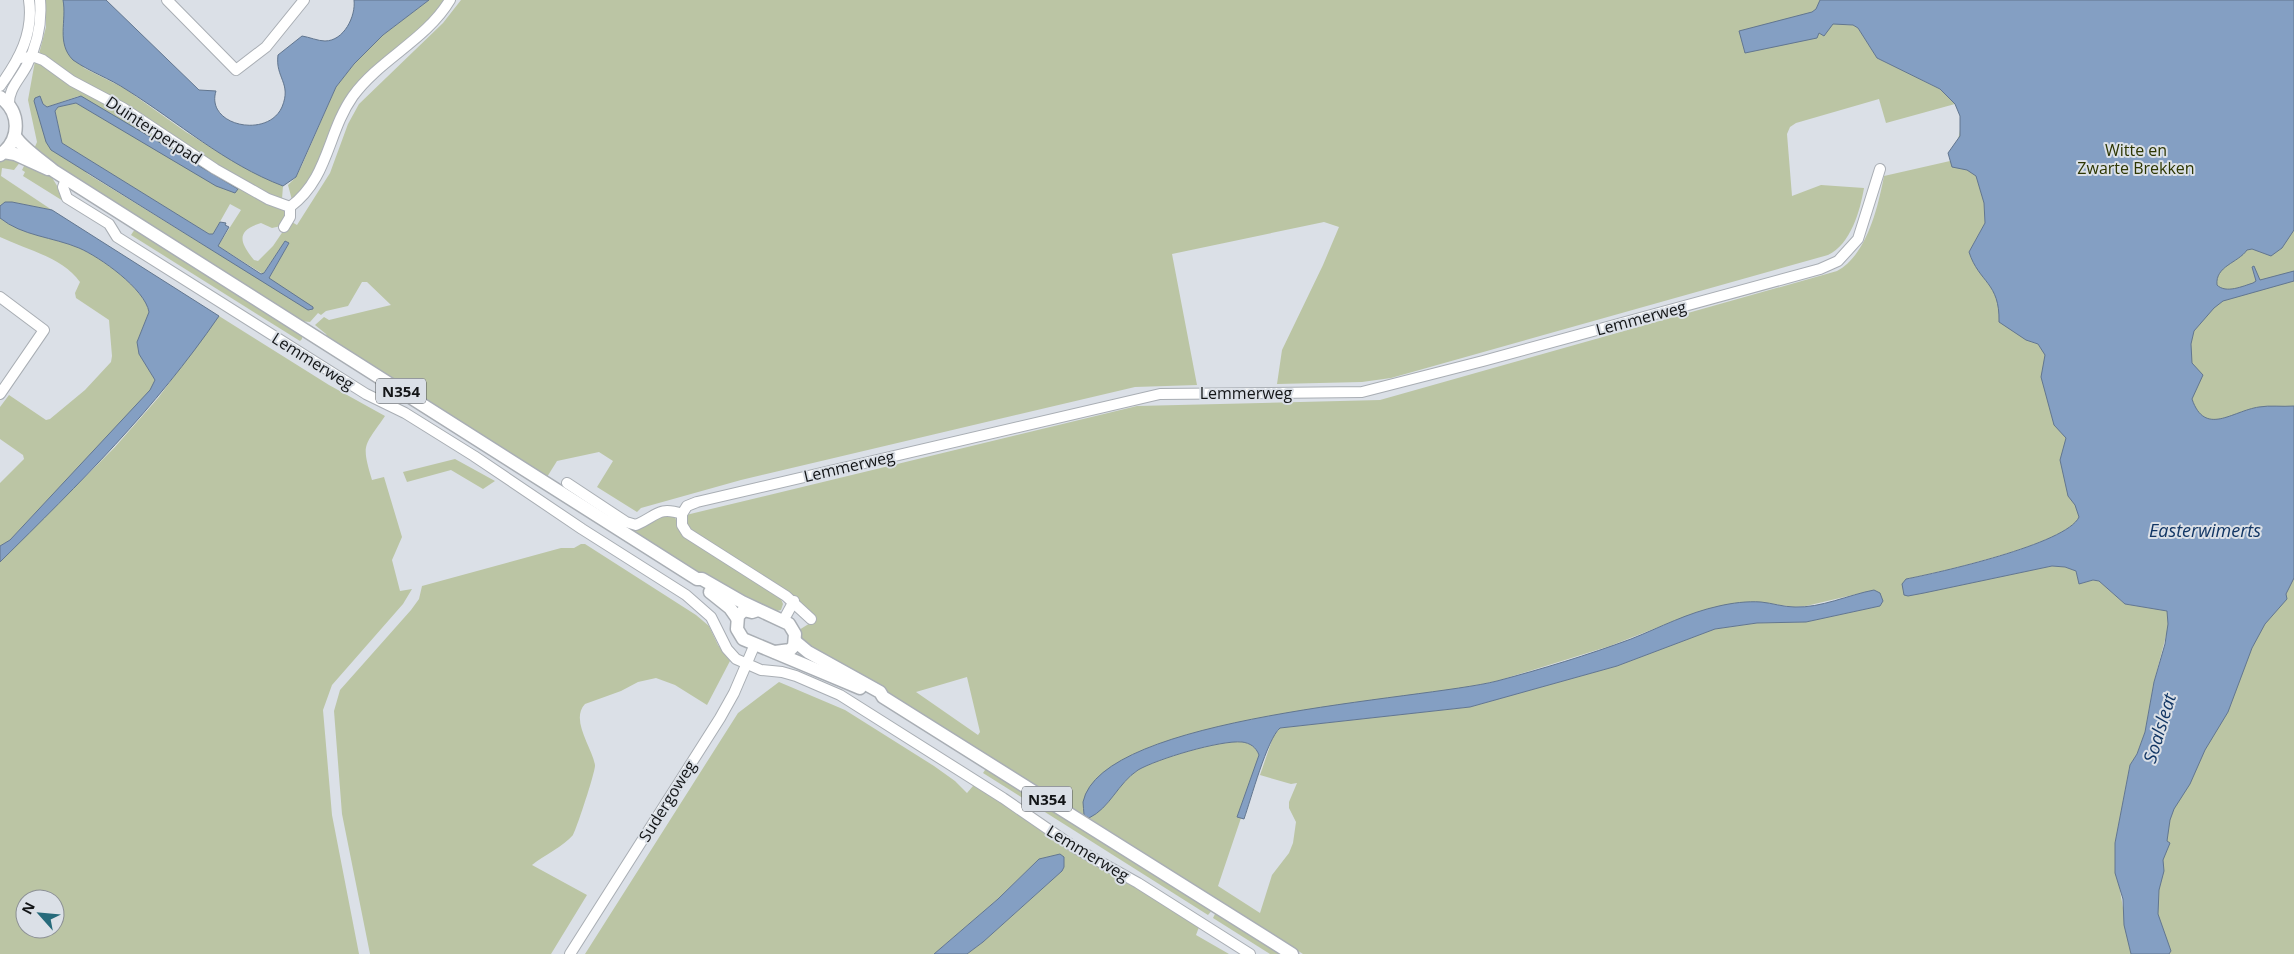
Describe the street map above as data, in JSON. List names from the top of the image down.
{
  "streets": {
    "main road": ["Lemmerweg", "N354"],
    "street": ["Duinterperpad", "Sudergoweg"]
  },
  "crossings": [
    ["Lemmerweg", "N354"],
    ["Lemmerweg", "Sudergoweg"],
    ["N354", "Sudergoweg"]
  ],
  "water": ["Easterwimerts", "Soalsleat"],
  "parks": ["Witte en Zwarte Brekken"],
  "north": "top left"
}
